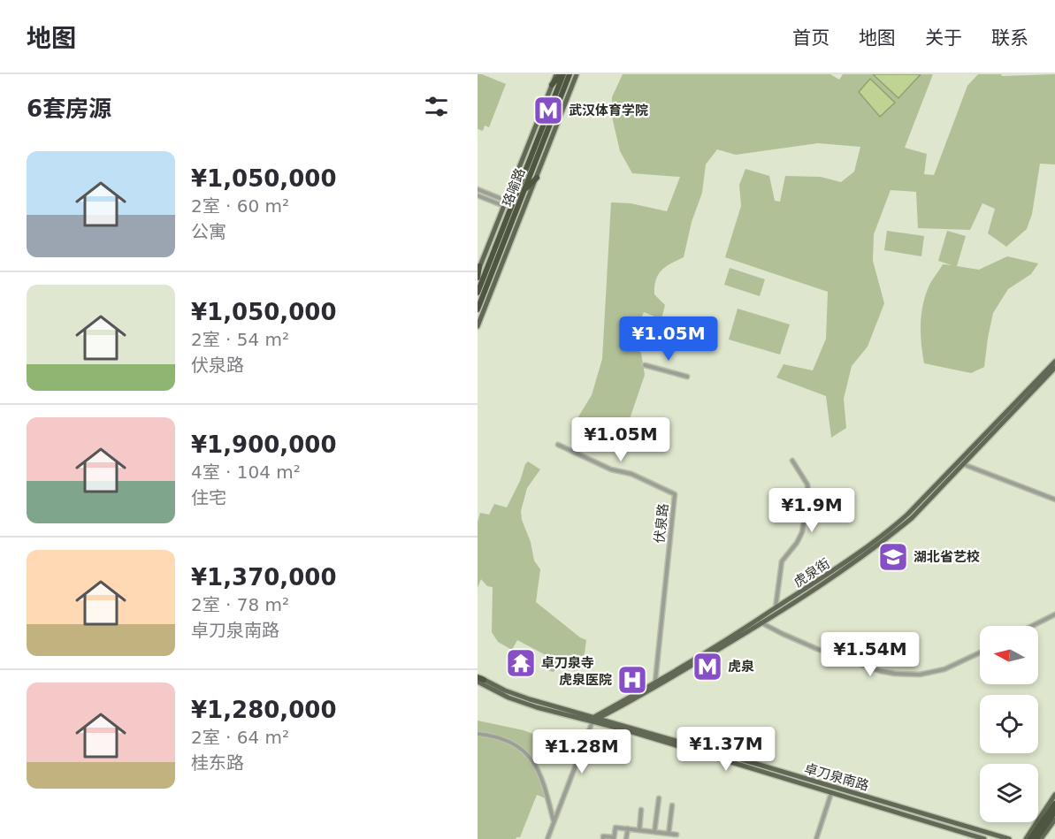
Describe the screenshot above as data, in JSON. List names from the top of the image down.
{
  "streets": {
    "highway": ["珞喻路"],
    "main road": ["虎泉街", "卓刀泉南路"],
    "street": ["伏泉路"]
  },
  "crossings": [
    ["伏泉路", "虎泉街"],
    ["虎泉街", "卓刀泉南路"]
  ],
  "places": {
    "metro station": ["武汉体育学院", "虎泉"],
    "school or university": ["湖北省艺校"],
    "temple": ["卓刀泉寺"],
    "hospital": ["虎泉医院"]
  },
  "north": "left",
  "page": {
    "header": "地图",
    "nav": [
      "首页",
      "地图",
      "关于",
      "联系"
    ],
    "heading": "6套房源",
    "list": [
      {
        "name": "¥1,050,000",
        "note": "2室 · 60 m² · 公寓"
      },
      {
        "name": "¥1,050,000",
        "note": "2室 · 54 m² · 伏泉路"
      },
      {
        "name": "¥1,900,000",
        "note": "4室 · 104 m² · 住宅"
      },
      {
        "name": "¥1,370,000",
        "note": "2室 · 78 m² · 卓刀泉南路"
      },
      {
        "name": "¥1,280,000",
        "note": "2室 · 64 m² · 桂东路"
      }
    ],
    "price": [
      "¥1.05M",
      "¥1.05M",
      "¥1.9M",
      "¥1.54M",
      "¥1.37M",
      "¥1.28M"
    ]
  }
}
